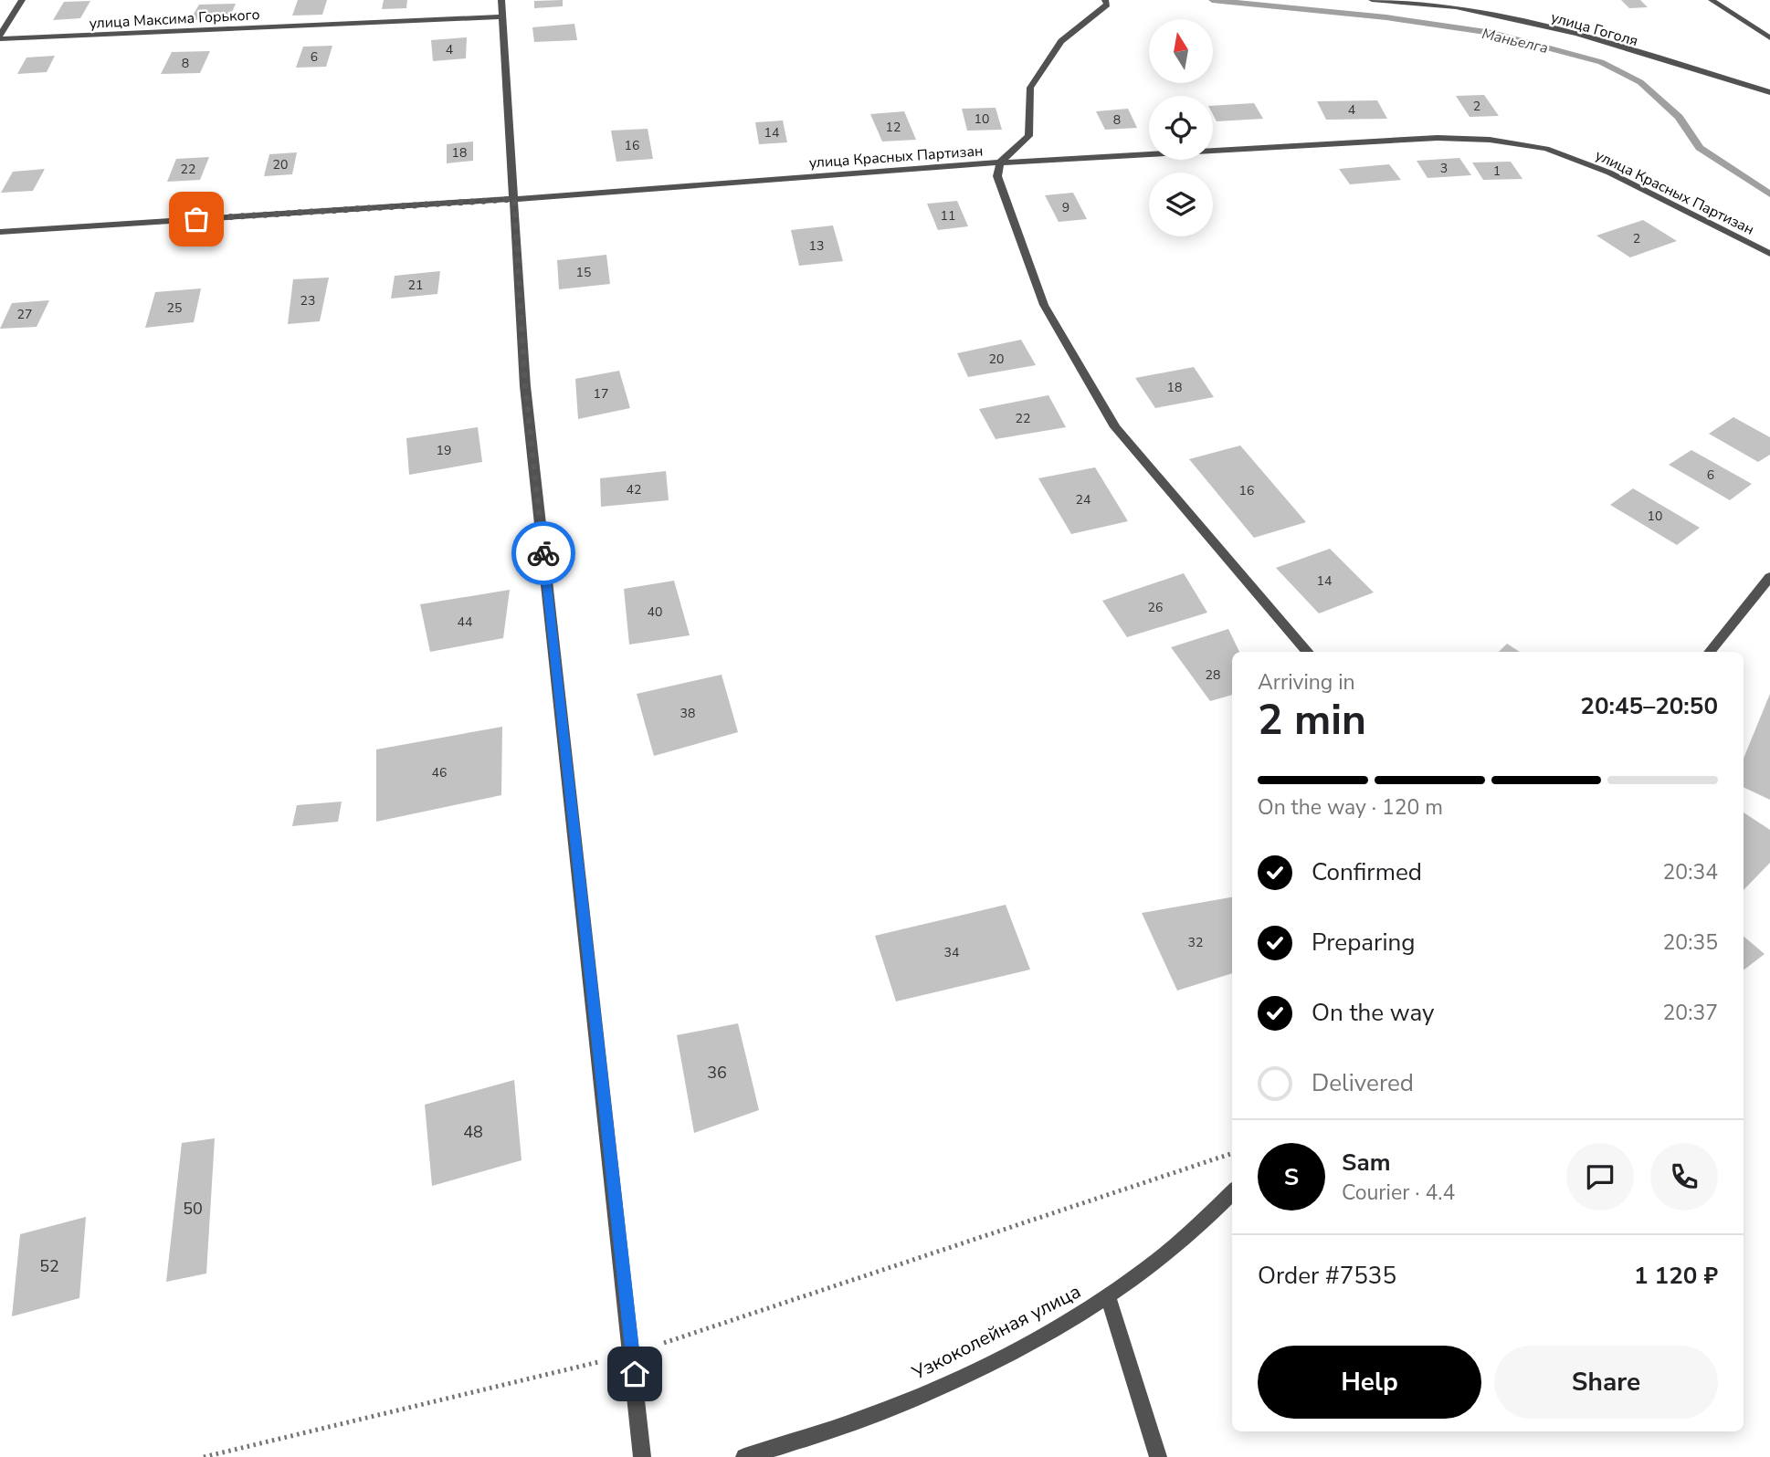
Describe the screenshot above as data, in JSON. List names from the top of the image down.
{
  "streets": {
    "street": [
      "улица Максима Горького",
      "улица Гоголя",
      "улица Красных Партизан",
      "Узкоколейная улица"
    ]
  },
  "water": ["Маньелга"],
  "house_numbers": [
    "4",
    "6",
    "8",
    "2",
    "4",
    "10",
    "8",
    "12",
    "14",
    "16",
    "18",
    "20",
    "3",
    "22",
    "1",
    "9",
    "11",
    "2",
    "13",
    "15",
    "21",
    "23",
    "25",
    "27",
    "20",
    "18",
    "17",
    "22",
    "19",
    "6",
    "42",
    "16",
    "24",
    "10",
    "14",
    "26",
    "40",
    "44",
    "28",
    "38",
    "46",
    "32",
    "34",
    "36",
    "48",
    "50",
    "52"
  ],
  "north": "top",
  "page": {
    "heading": ["2 min", "Arriving in", "20:45–20:50"],
    "panel": [
      "Sam",
      "Courier · 4.4",
      "Order #7535",
      "1 120 ₽"
    ],
    "bar": "On the way · 120 m",
    "list": [
      ["Confirmed", "20:34"],
      ["Preparing", "20:35"],
      ["On the way", "20:37"],
      "Delivered"
    ],
    "round": "S",
    "buttons": ["Help", "Share"]
  }
}
